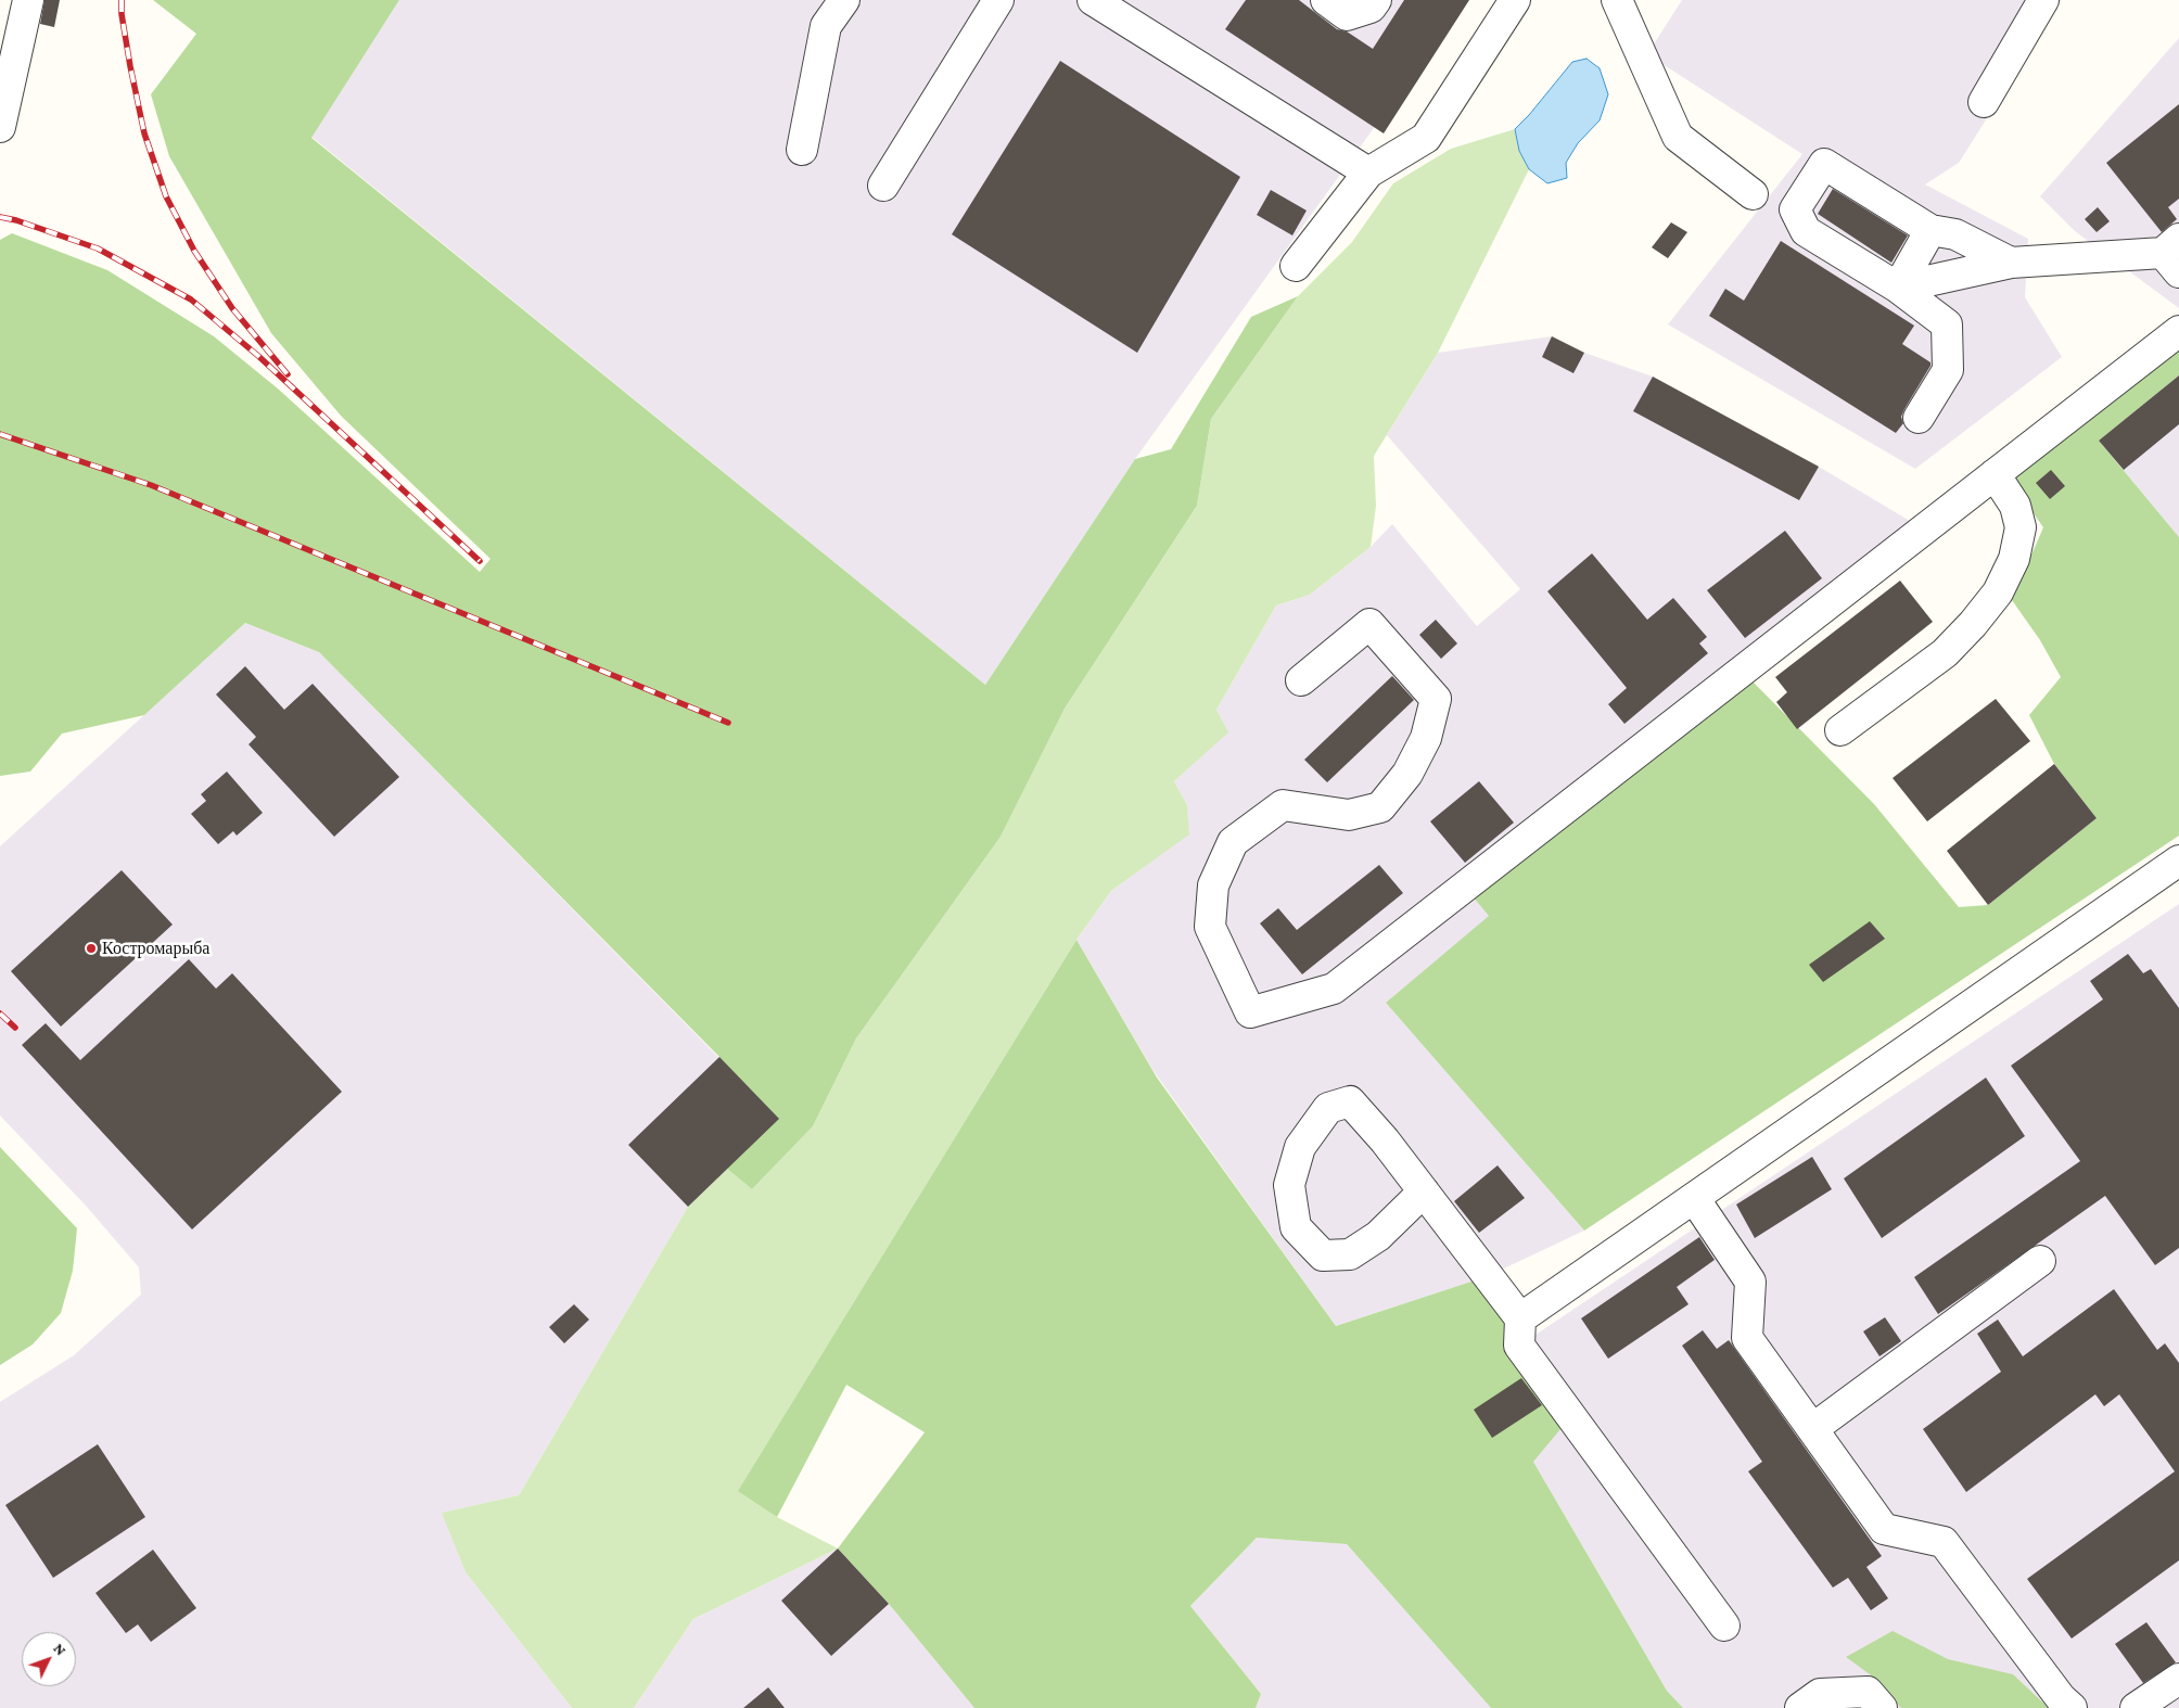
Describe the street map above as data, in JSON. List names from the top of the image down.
{
  "places": ["Костромарыба"],
  "north": "top right"
}
